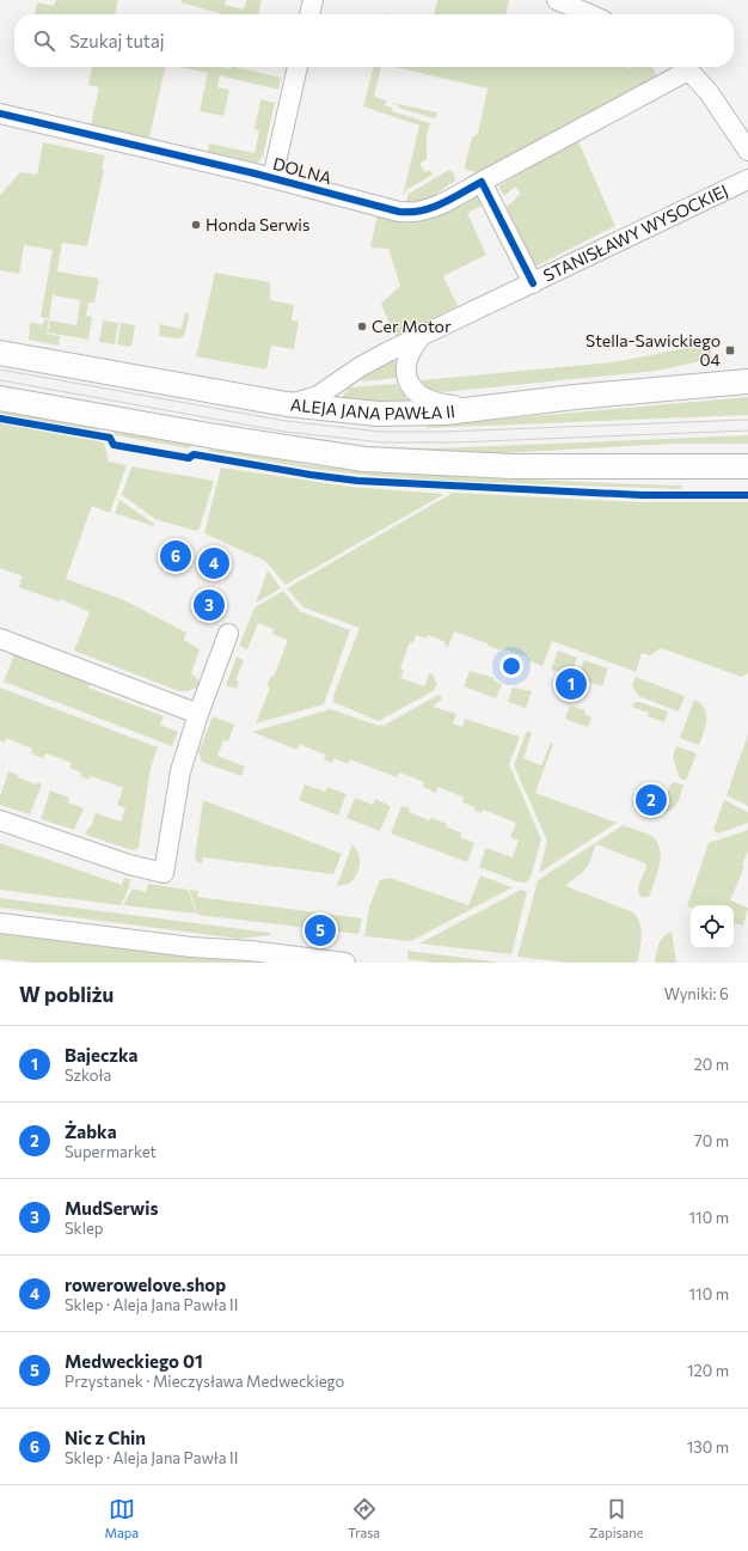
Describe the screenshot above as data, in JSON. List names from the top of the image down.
{
  "streets": {
    "main road": ["ALEJA JANA PAWŁA II"],
    "street": ["DOLNA", "STANISŁAWY WYSOCKIEJ"]
  },
  "crossings": [
    ["STANISŁAWY WYSOCKIEJ", "ALEJA JANA PAWŁA II"]
  ],
  "places": {
    "other": ["Honda Serwis", "Cer Motor"],
    "transit": ["Stella-Sawickiego 04"]
  },
  "page": {
    "search": "Szukaj tutaj",
    "pins": [
      "6",
      "4",
      "3",
      "1",
      "2",
      "5"
    ],
    "heading": ["W pobliżu", "Wyniki: 6"],
    "list": [
      {
        "mark": "1",
        "name": "Bajeczka",
        "note": "Szkoła",
        "value": "20 m"
      },
      {
        "mark": "2",
        "name": "Żabka",
        "note": "Supermarket",
        "value": "70 m"
      },
      {
        "mark": "3",
        "name": "MudSerwis",
        "note": "Sklep",
        "value": "110 m"
      },
      {
        "mark": "4",
        "name": "rowerowelove.shop",
        "note": "Sklep · Aleja Jana Pawła II",
        "value": "110 m"
      },
      {
        "mark": "5",
        "name": "Medweckiego 01",
        "note": "Przystanek · Mieczysława Medweckiego",
        "value": "120 m"
      },
      {
        "mark": "6",
        "name": "Nic z Chin",
        "note": "Sklep · Aleja Jana Pawła II",
        "value": "130 m"
      }
    ],
    "nav": ["Mapa", "Trasa", "Zapisane"]
  }
}
